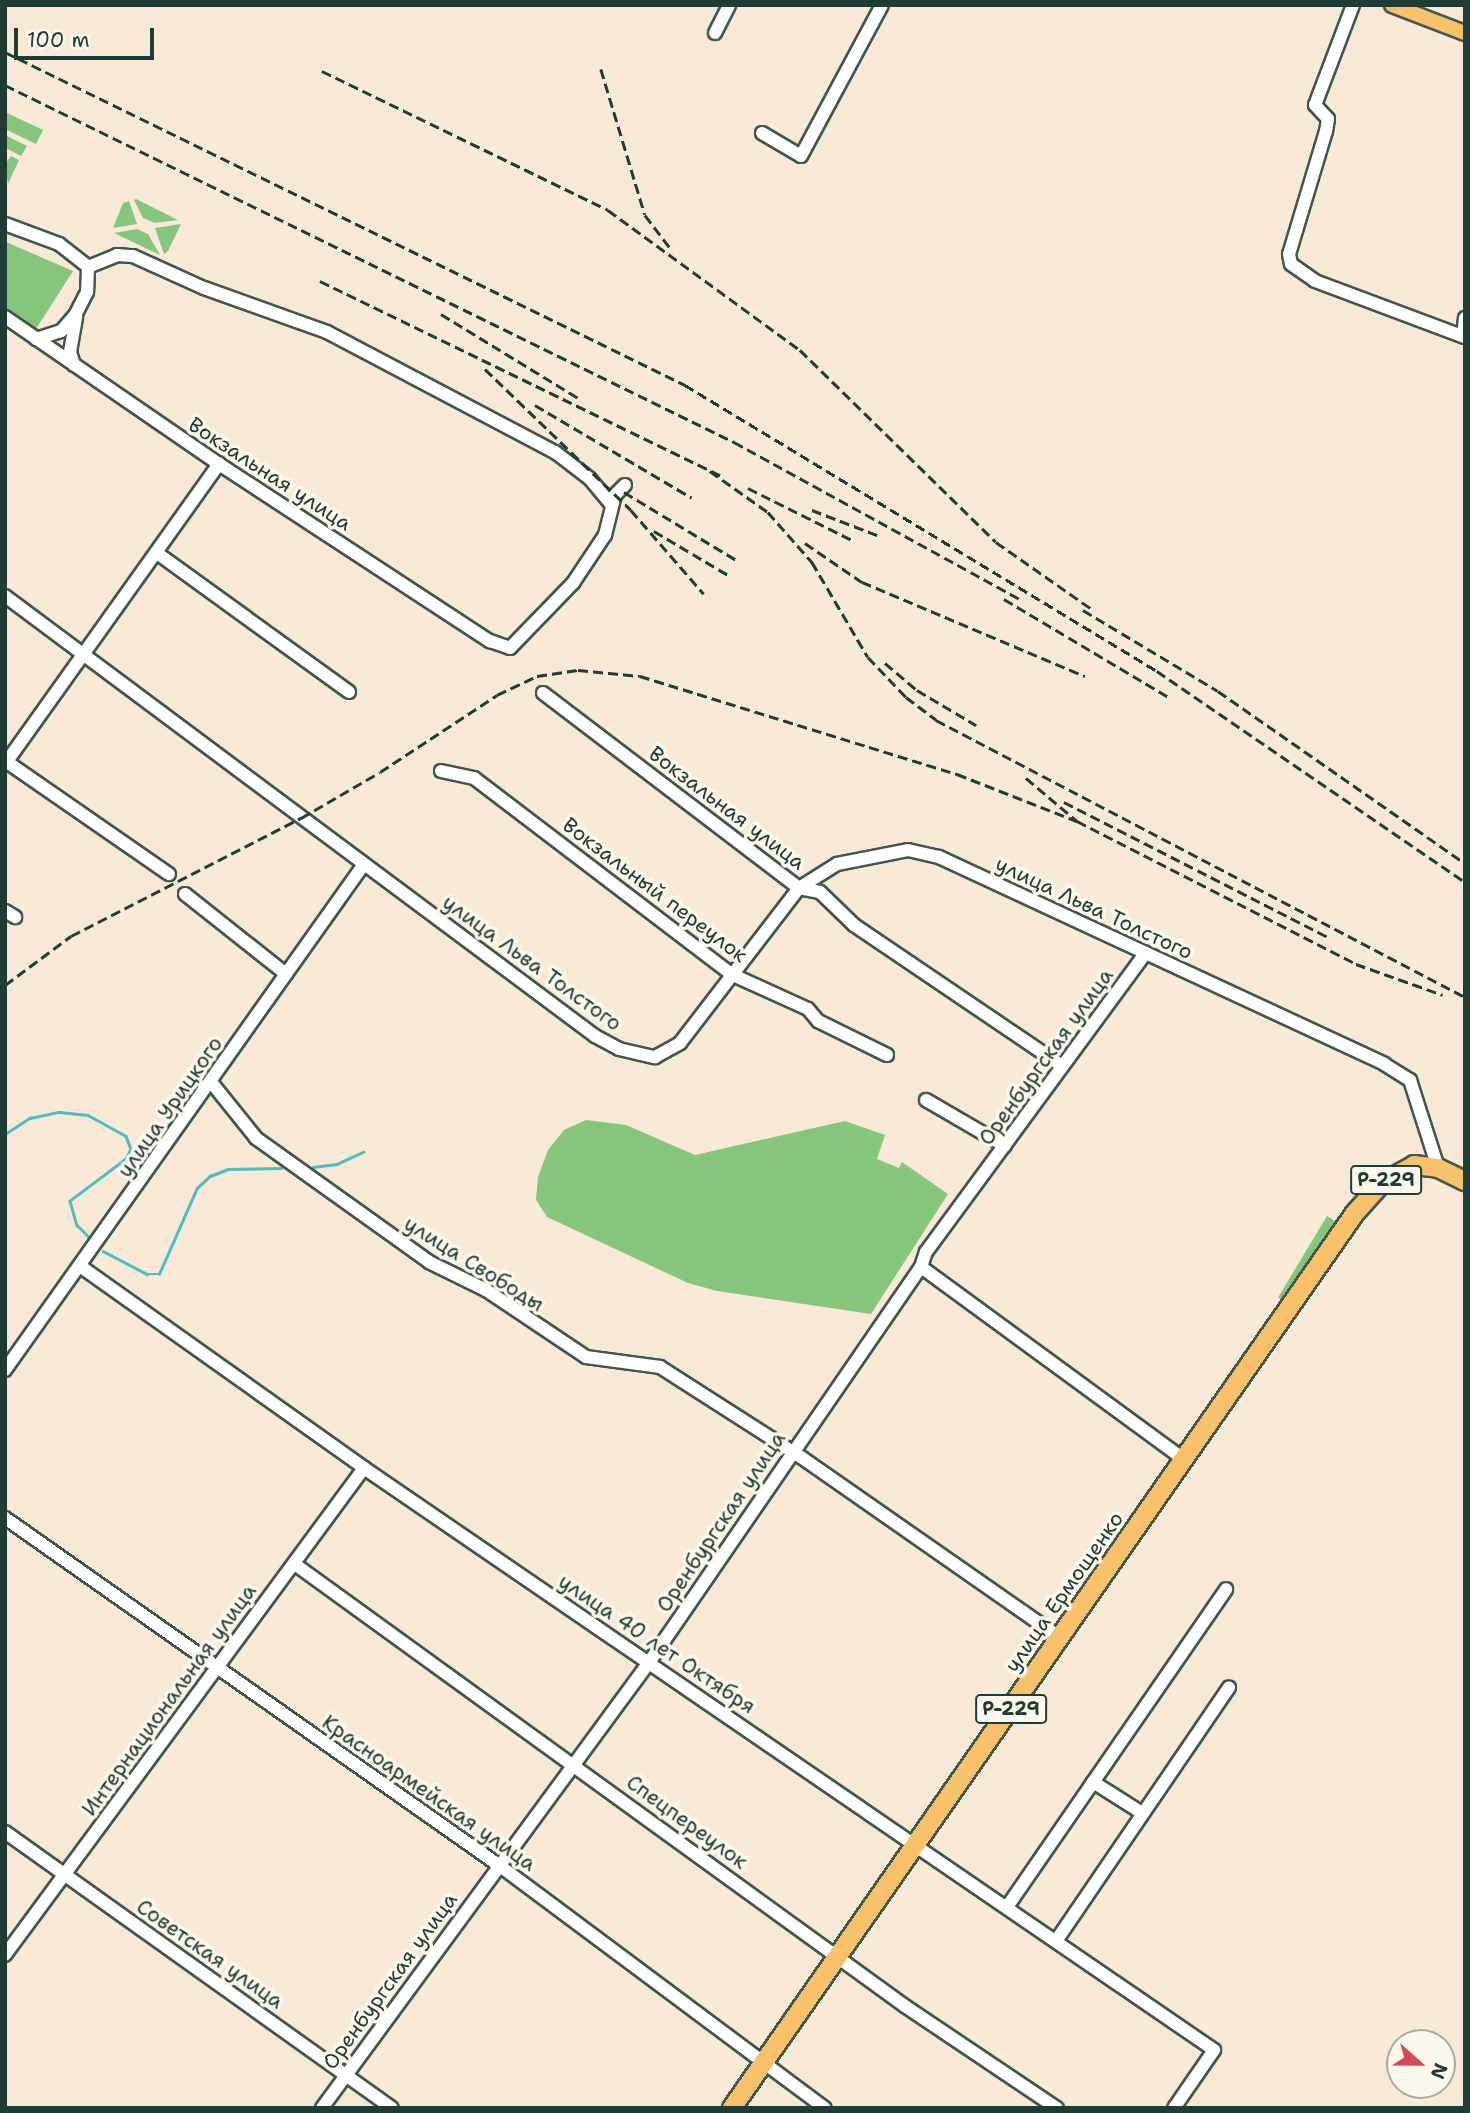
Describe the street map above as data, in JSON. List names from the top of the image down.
{
  "streets": {
    "highway": ["Р-229", "улица Ермощенко"],
    "street": [
      "Вокзальная улица",
      "Вокзальный переулок",
      "улица Льва Толстого",
      "Оренбургская улица",
      "улица Урицкого",
      "улица Свободы",
      "улица 40 лет Октября",
      "Интернациональная улица",
      "Красноармейская улица",
      "Спецпереулок",
      "Советская улица"
    ]
  },
  "crossings": [
    ["Вокзальная улица", "улица Льва Толстого"],
    ["Вокзальная улица", "Оренбургская улица"],
    ["Вокзальный переулок", "улица Льва Толстого"],
    ["улица Льва Толстого", "Оренбургская улица"],
    ["улица Льва Толстого", "улица Урицкого"],
    ["улица Льва Толстого", "Р-229"],
    ["улица Льва Толстого", "улица Ермощенко"],
    ["Оренбургская улица", "улица Свободы"],
    ["Оренбургская улица", "улица 40 лет Октября"],
    ["Оренбургская улица", "Красноармейская улица"],
    ["Оренбургская улица", "Спецпереулок"],
    ["Оренбургская улица", "Советская улица"],
    ["улица Урицкого", "улица Свободы"],
    ["улица Урицкого", "улица 40 лет Октября"],
    ["Р-229", "улица Ермощенко"],
    ["улица Свободы", "улица Ермощенко"],
    ["улица Ермощенко", "улица 40 лет Октября"],
    ["улица Ермощенко", "Красноармейская улица"],
    ["улица Ермощенко", "Спецпереулок"],
    ["улица 40 лет Октября", "Интернациональная улица"],
    ["Интернациональная улица", "Красноармейская улица"],
    ["Интернациональная улица", "Спецпереулок"],
    ["Интернациональная улица", "Советская улица"]
  ],
  "scale_bar": "100 m",
  "north": "right"
}
